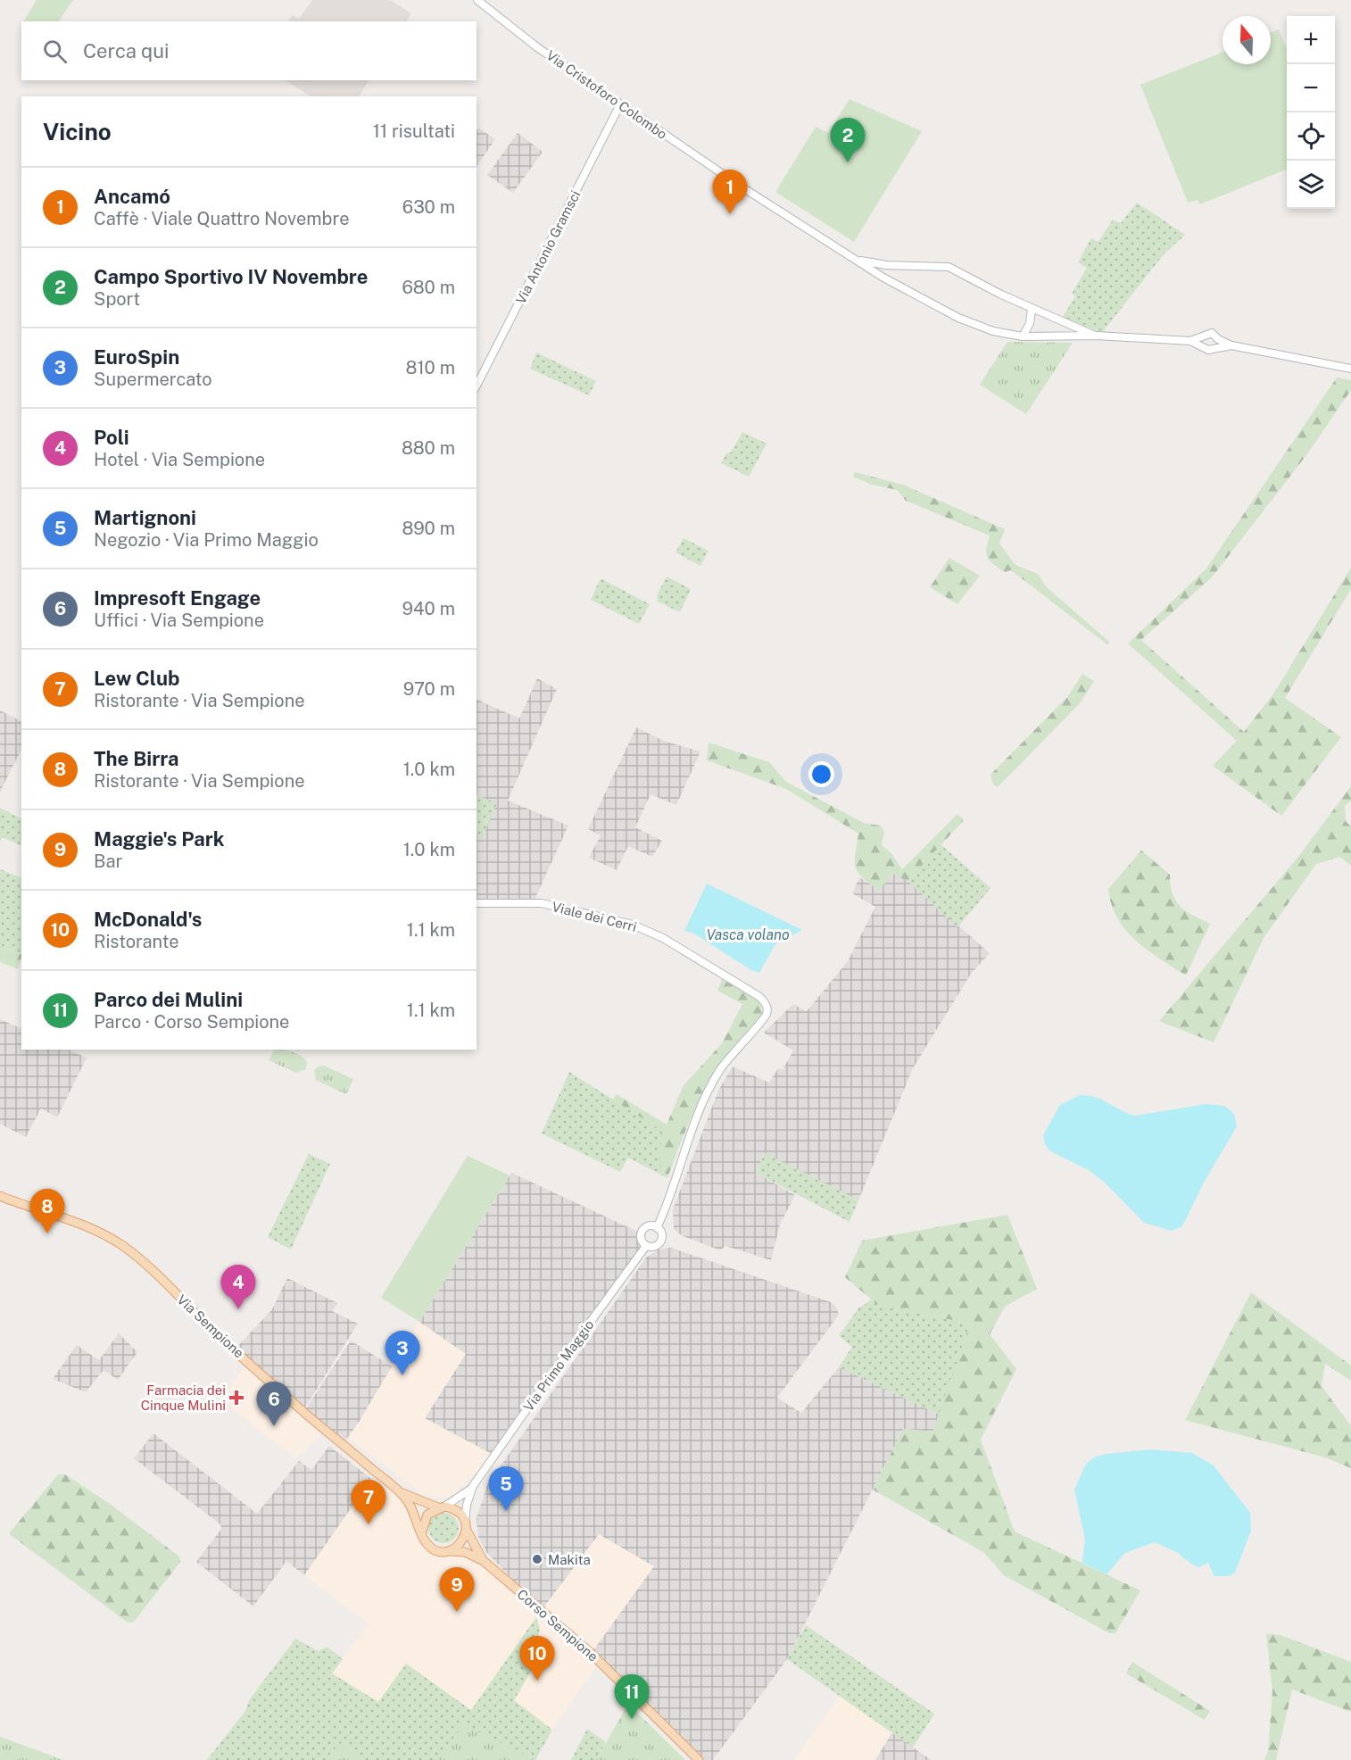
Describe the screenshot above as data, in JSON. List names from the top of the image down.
{
  "streets": {
    "main road": ["Via Sempione", "Corso Sempione"],
    "street": [
      "Via Cristoforo Colombo",
      "Via Antonio Gramsci",
      "Viale dei Cerri",
      "Via Primo Maggio"
    ]
  },
  "crossings": [
    ["Via Cristoforo Colombo", "Via Antonio Gramsci"],
    ["Viale dei Cerri", "Via Primo Maggio"],
    ["Via Sempione", "Via Primo Maggio"],
    ["Via Sempione", "Corso Sempione"],
    ["Via Primo Maggio", "Corso Sempione"]
  ],
  "water": ["Vasca volano"],
  "places": {
    "health": ["Farmacia dei Cinque Mulini"],
    "other": ["Makita"]
  },
  "north": "top",
  "page": {
    "map_buttons": ["+", "−"],
    "search": "Cerca qui",
    "heading": ["Vicino", "11 risultati"],
    "pins": [
      "2",
      "1",
      "8",
      "4",
      "3",
      "6",
      "5",
      "7",
      "9",
      "10",
      "11"
    ],
    "list": [
      {
        "mark": "1",
        "name": "Ancamó",
        "note": "Caffè · Viale Quattro Novembre",
        "value": "630 m"
      },
      {
        "mark": "2",
        "name": "Campo Sportivo IV Novembre",
        "note": "Sport",
        "value": "680 m"
      },
      {
        "mark": "3",
        "name": "EuroSpin",
        "note": "Supermercato",
        "value": "810 m"
      },
      {
        "mark": "4",
        "name": "Poli",
        "note": "Hotel · Via Sempione",
        "value": "880 m"
      },
      {
        "mark": "5",
        "name": "Martignoni",
        "note": "Negozio · Via Primo Maggio",
        "value": "890 m"
      },
      {
        "mark": "6",
        "name": "Impresoft Engage",
        "note": "Uffici · Via Sempione",
        "value": "940 m"
      },
      {
        "mark": "7",
        "name": "Lew Club",
        "note": "Ristorante · Via Sempione",
        "value": "970 m"
      },
      {
        "mark": "8",
        "name": "The Birra",
        "note": "Ristorante · Via Sempione",
        "value": "1.0 km"
      },
      {
        "mark": "9",
        "name": "Maggie's Park",
        "note": "Bar",
        "value": "1.0 km"
      },
      {
        "mark": "10",
        "name": "McDonald's",
        "note": "Ristorante",
        "value": "1.1 km"
      },
      {
        "mark": "11",
        "name": "Parco dei Mulini",
        "note": "Parco · Corso Sempione",
        "value": "1.1 km"
      }
    ]
  }
}
